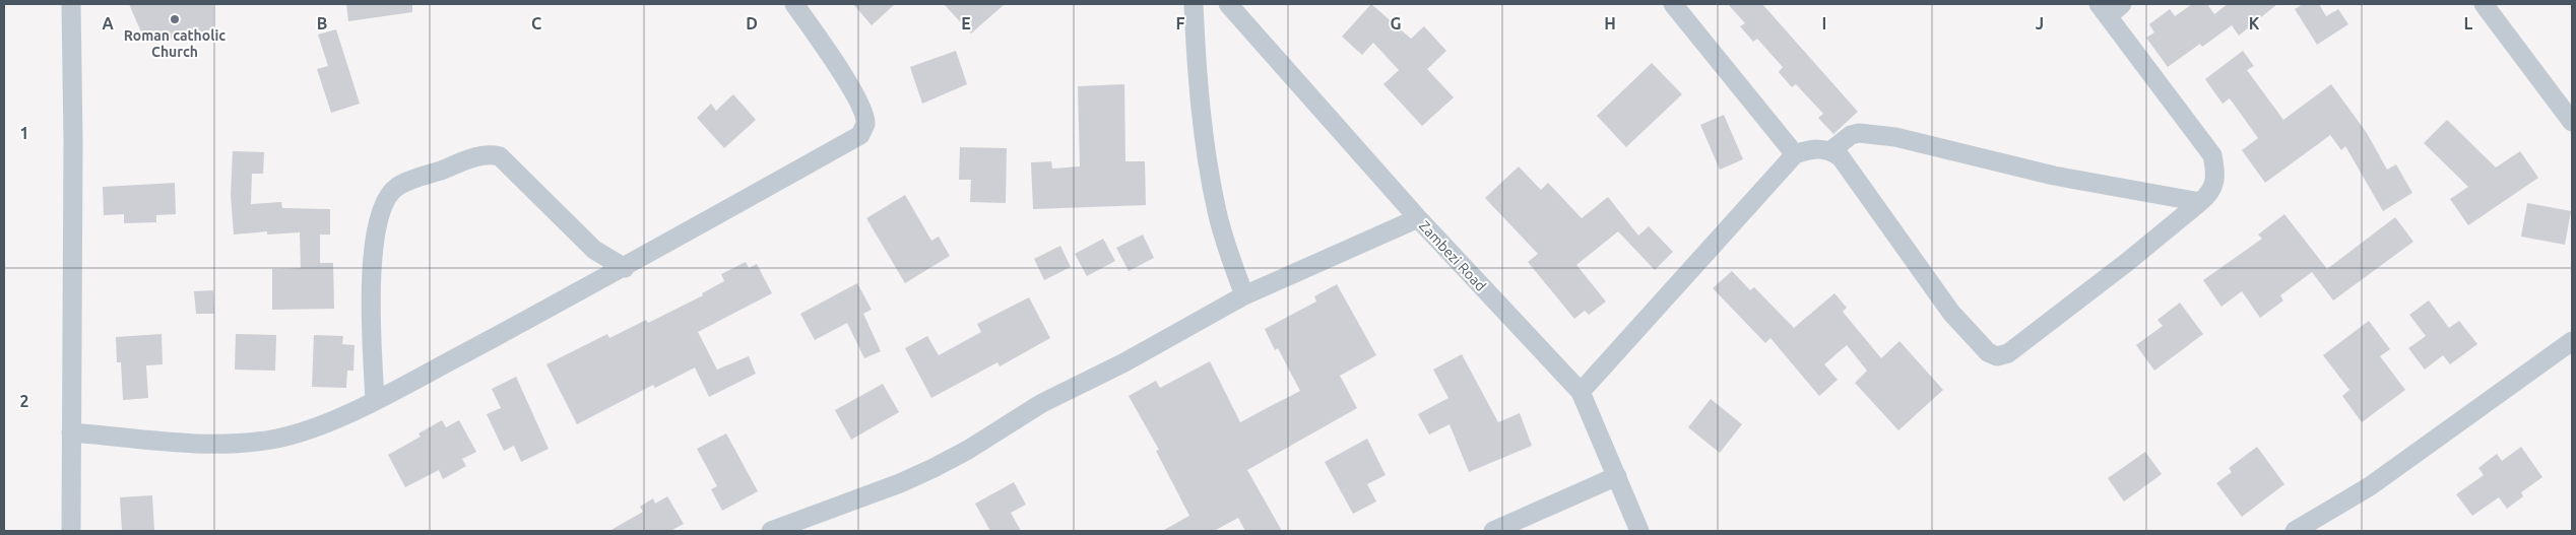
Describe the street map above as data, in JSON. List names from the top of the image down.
{
  "streets": {
    "street": ["Zambezi Road"]
  },
  "places": ["Roman catholic Church"],
  "grid": {
    "columns": [
      "A",
      "B",
      "C",
      "D",
      "E",
      "F",
      "G",
      "H",
      "I",
      "J",
      "K",
      "L"
    ],
    "rows": ["1", "2"]
  }
}
